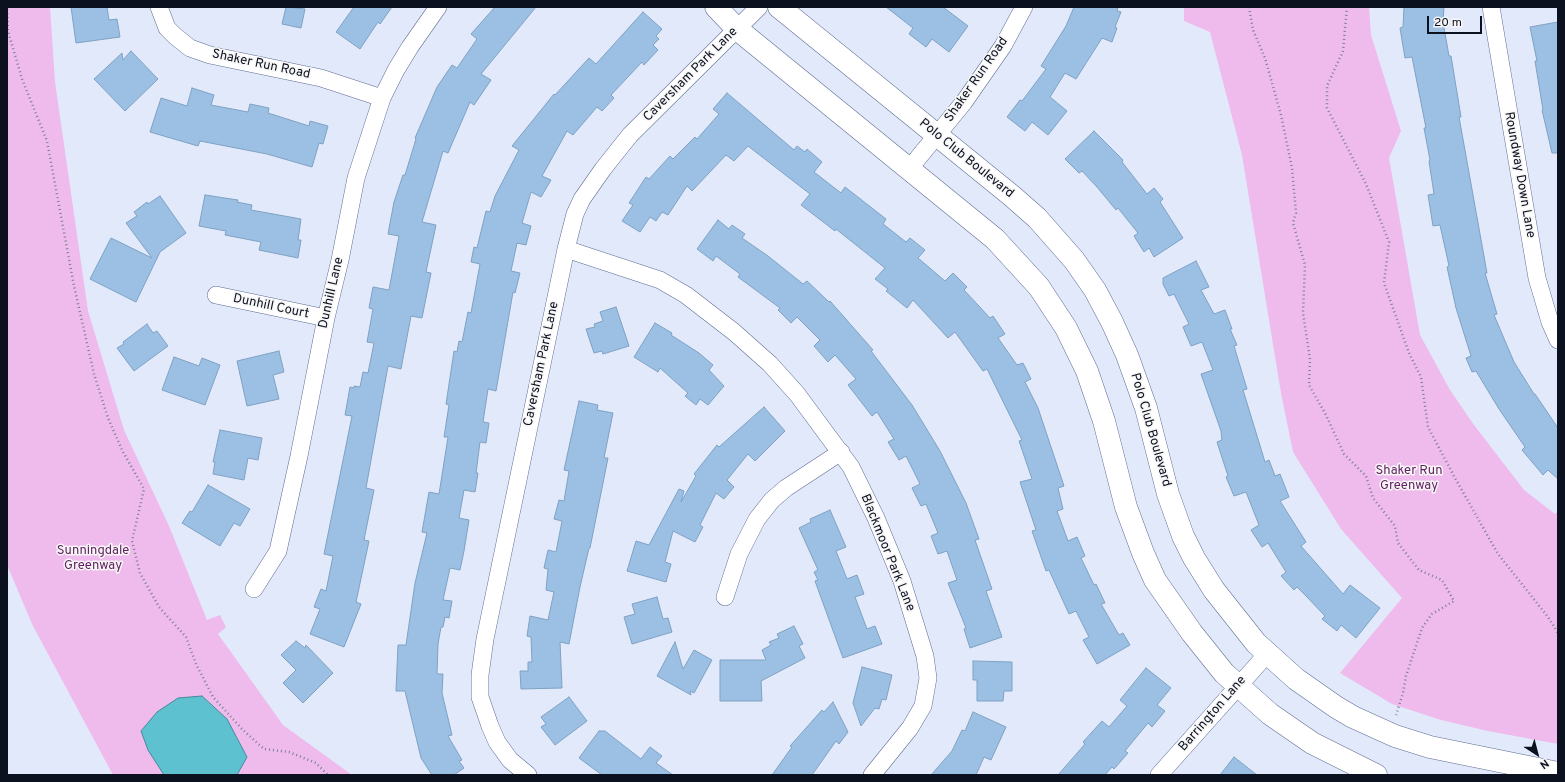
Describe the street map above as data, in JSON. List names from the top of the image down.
{
  "streets": {
    "street": [
      "Shaker Run Road",
      "Caversham Park Lane",
      "Polo Club Boulevard",
      "Roundway Down Lane",
      "Dunhill Lane",
      "Dunhill Court",
      "Blackmoor Park Lane",
      "Barrington Lane"
    ]
  },
  "crossings": [
    ["Shaker Run Road", "Polo Club Boulevard"],
    ["Shaker Run Road", "Dunhill Lane"],
    ["Caversham Park Lane", "Blackmoor Park Lane"],
    ["Polo Club Boulevard", "Barrington Lane"],
    ["Dunhill Lane", "Dunhill Court"]
  ],
  "parks": ["Shaker Run Greenway", "Sunningdale Greenway"],
  "scale_bar": "20 m",
  "north": "bottom right"
}
